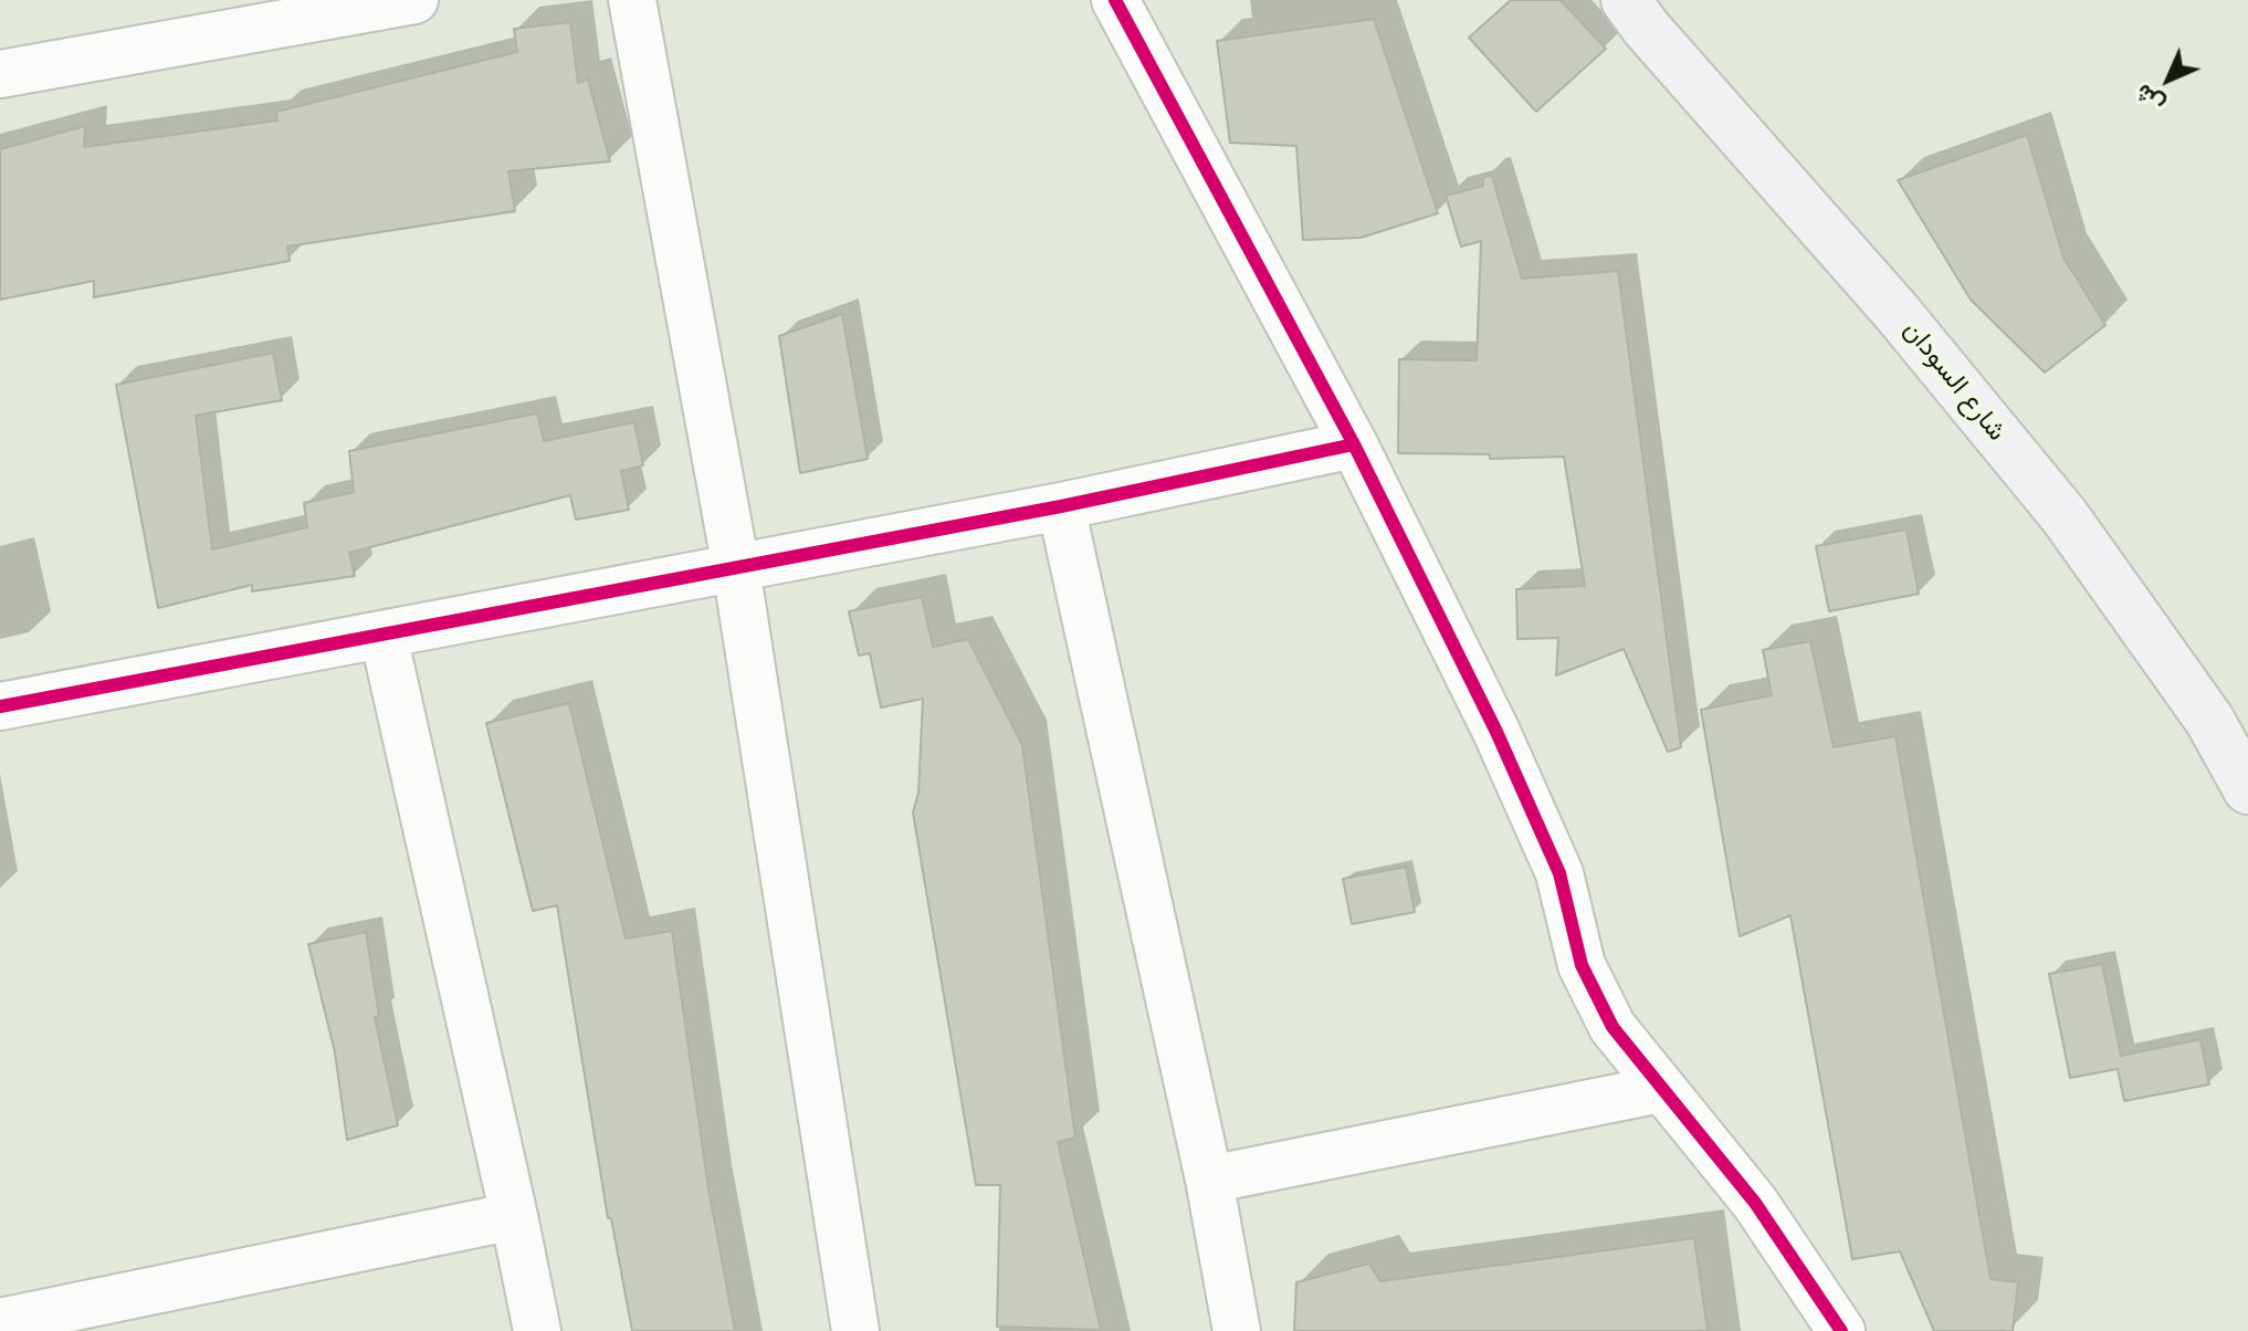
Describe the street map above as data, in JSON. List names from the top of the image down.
{
  "streets": {
    "main road": ["شارع السودان"]
  },
  "north": "bottom left"
}
